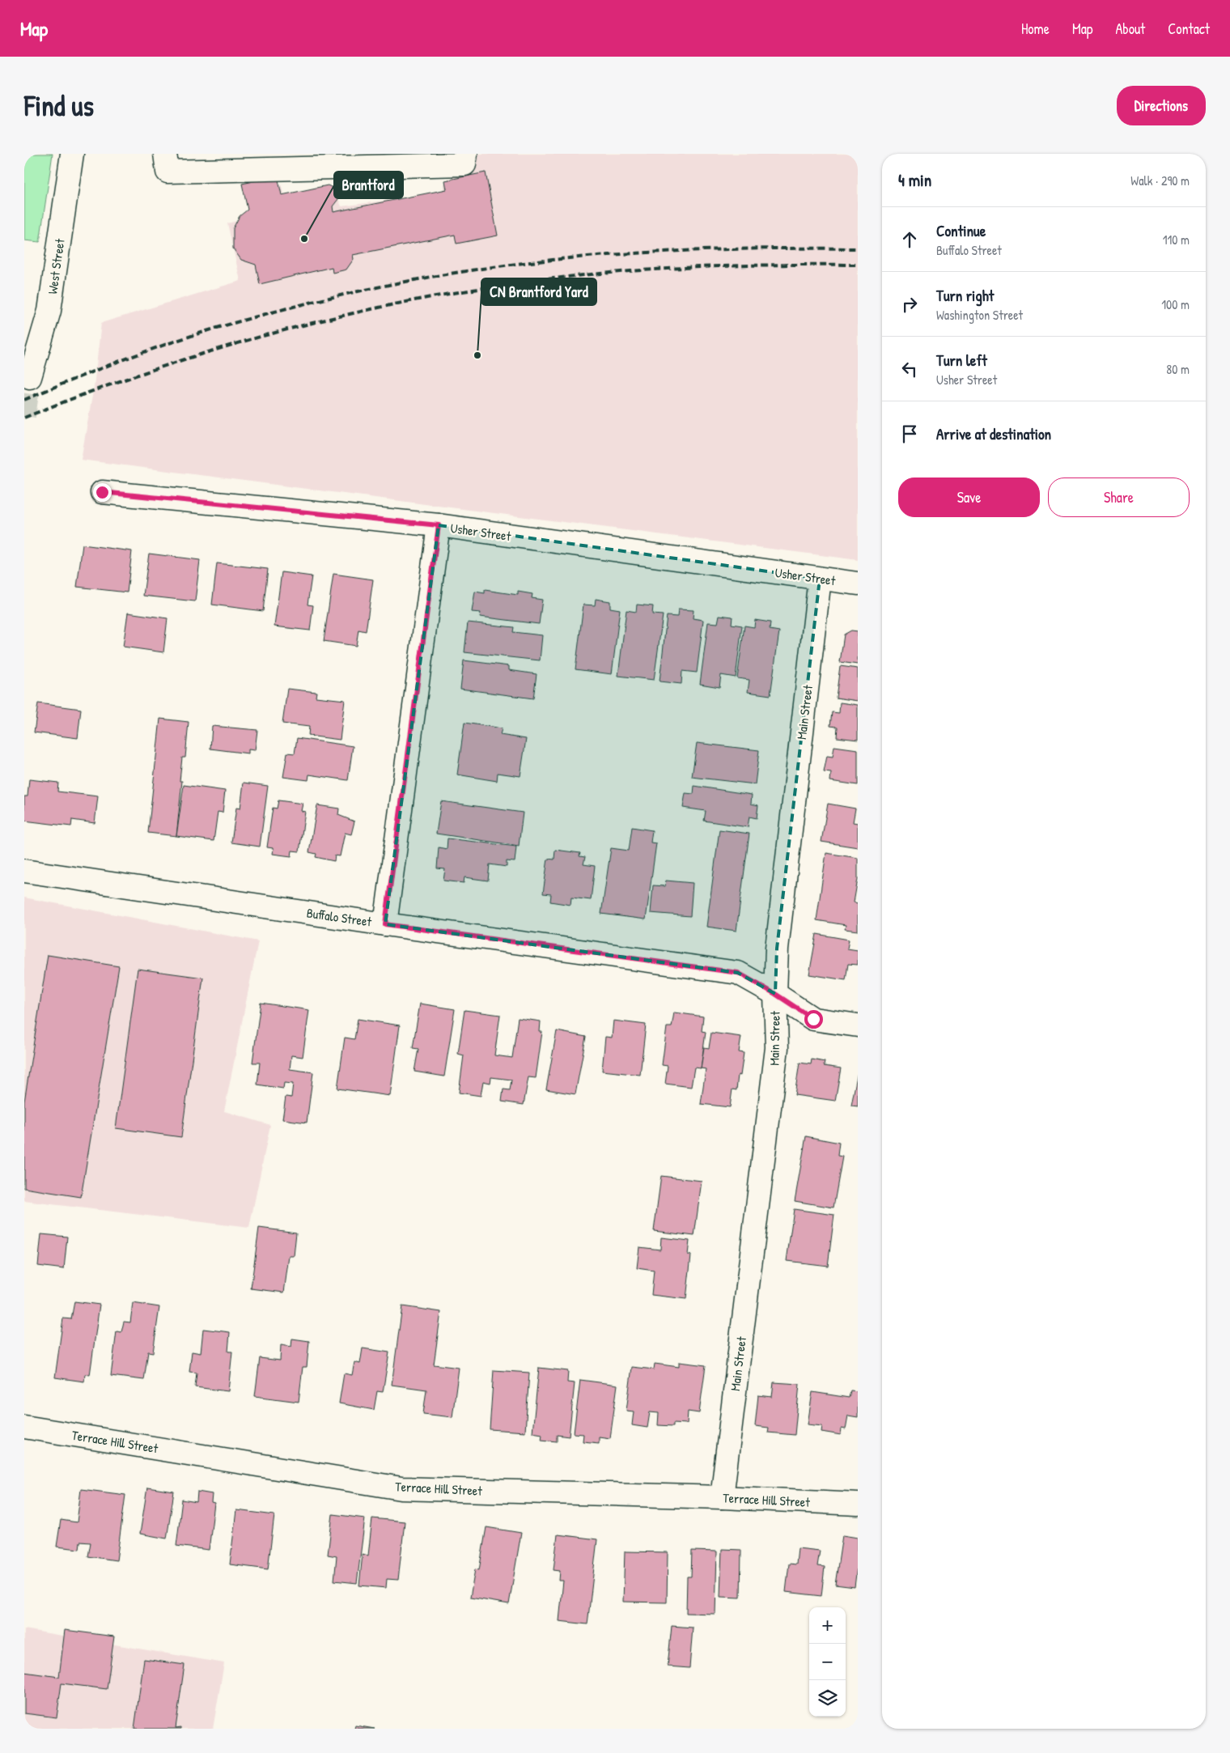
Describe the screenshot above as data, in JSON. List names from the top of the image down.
{
  "streets": {
    "street": [
      "West Street",
      "Usher Street",
      "Main Street",
      "Buffalo Street",
      "Terrace Hill Street"
    ]
  },
  "crossings": [
    ["Usher Street", "Main Street"],
    ["Main Street", "Buffalo Street"],
    ["Main Street", "Terrace Hill Street"]
  ],
  "places": ["Brantford", "CN Brantford Yard"],
  "page": {
    "header": "Map",
    "nav": [
      "Home",
      "Map",
      "About",
      "Contact"
    ],
    "buttons": [
      "Directions",
      ["Save", "Share"]
    ],
    "title": "Find us",
    "heading": ["4 min", "Walk · 290 m"],
    "list": [
      ["Continue", "Buffalo Street", "110 m"],
      ["Turn right", "Washington Street", "100 m"],
      ["Turn left", "Usher Street", "80 m"],
      "Arrive at destination"
    ],
    "map_buttons": ["+", "−"]
  }
}
